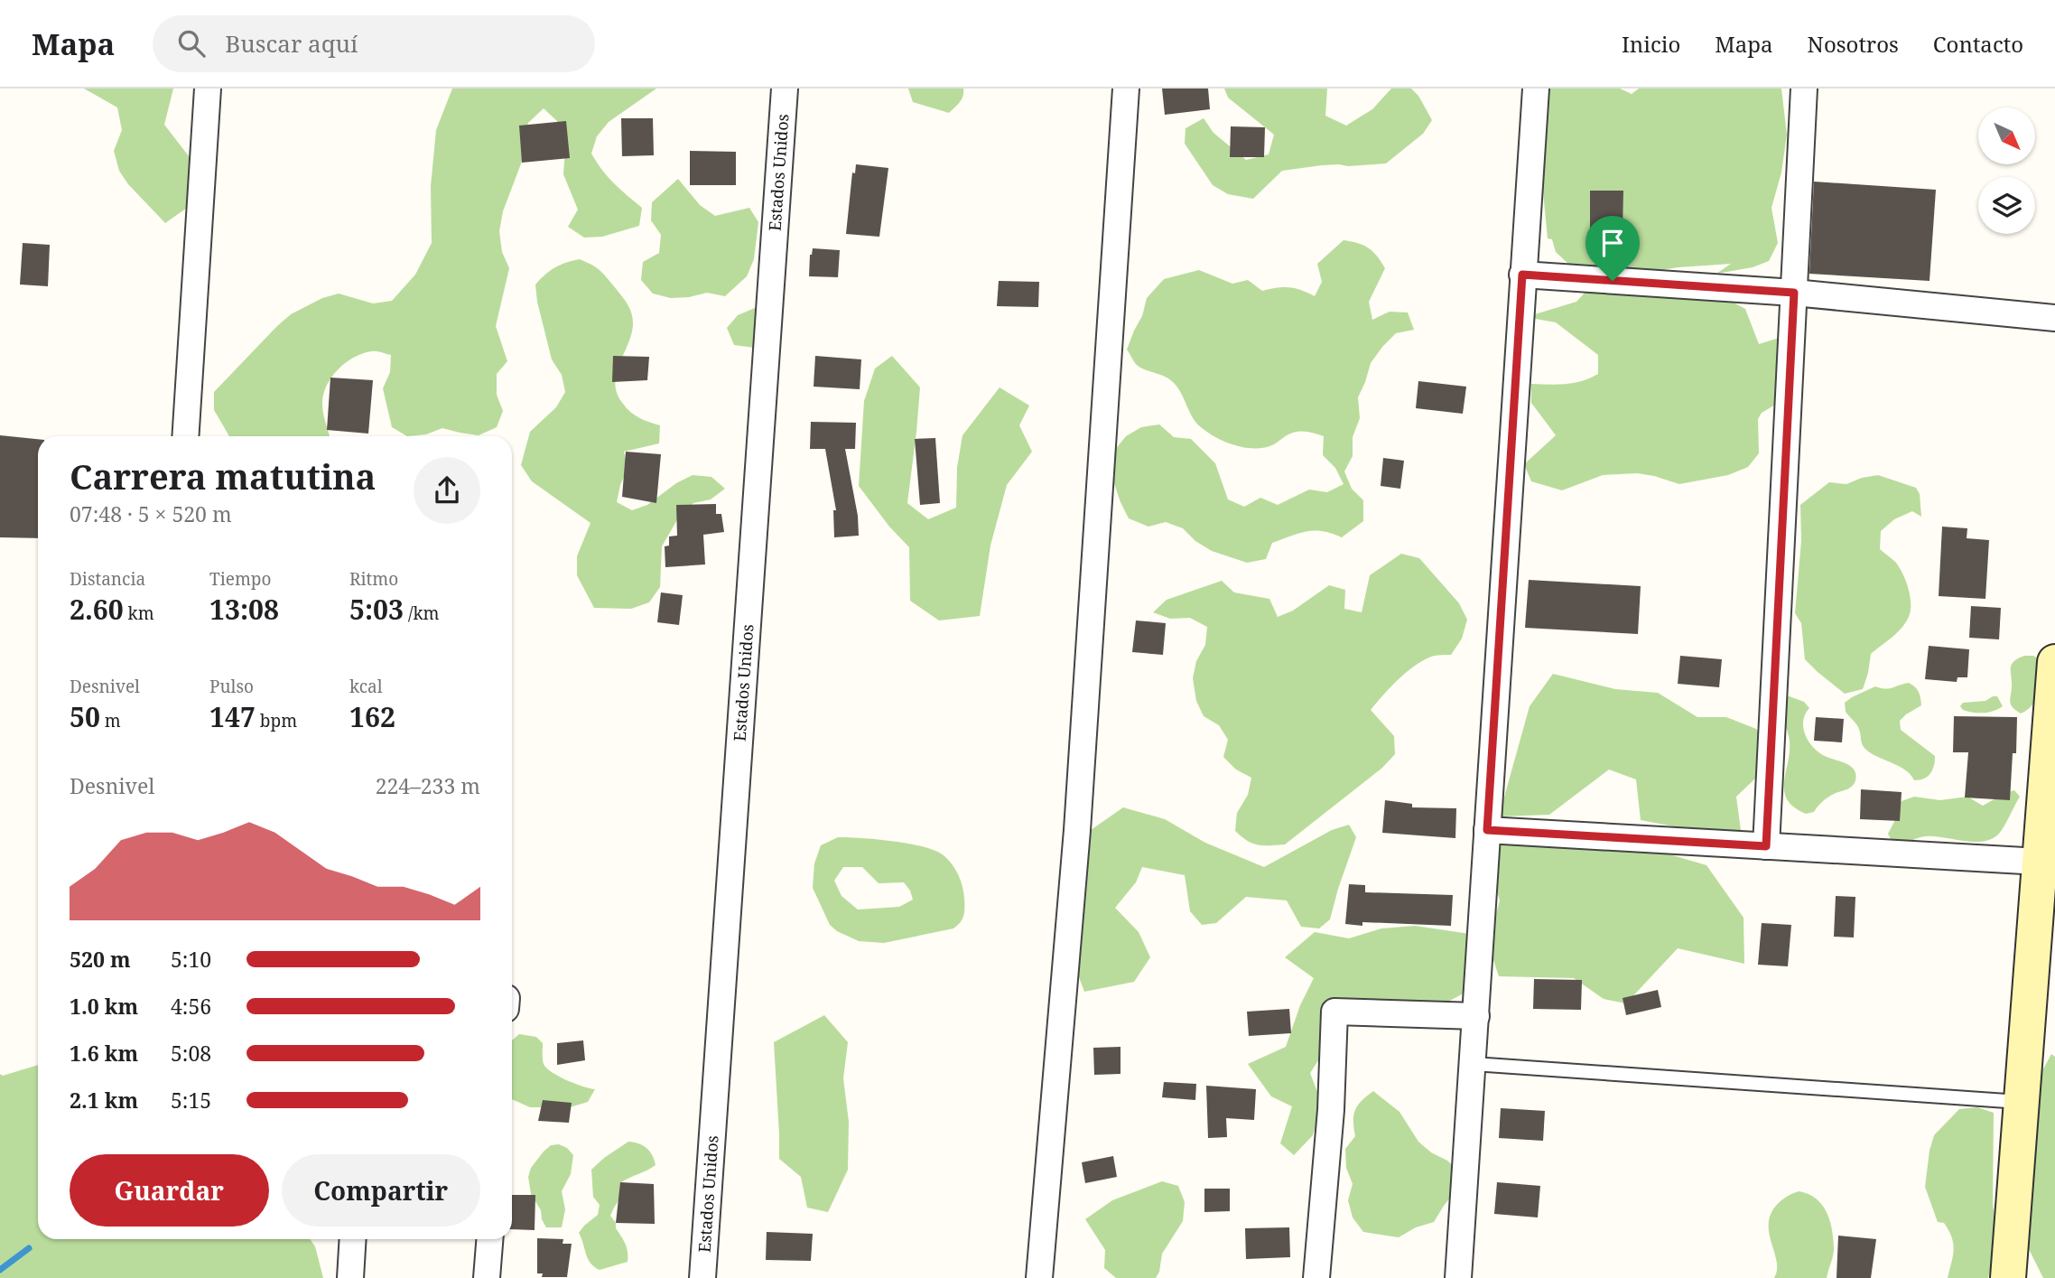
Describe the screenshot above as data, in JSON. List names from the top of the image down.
{
  "streets": {
    "street": ["Estados Unidos"]
  },
  "north": "bottom right",
  "page": {
    "header": "Mapa",
    "search": "Buscar aquí",
    "nav": [
      "Inicio",
      "Mapa",
      "Nosotros",
      "Contacto"
    ],
    "heading": ["Carrera matutina", "07:48 · 5 × 520 m"],
    "stats": [
      ["Distancia", "2.60 km"],
      ["Tiempo", "13:08"],
      ["Ritmo", "5:03 /km"],
      ["Desnivel", "50 m"],
      ["Pulso", "147 bpm"],
      ["kcal", "162"]
    ],
    "chart": ["Desnivel", "224–233 m"],
    "list": [
      {
        "name": "520 m",
        "note": "5:10"
      },
      {
        "name": "1.0 km",
        "note": "4:56"
      },
      {
        "name": "1.6 km",
        "note": "5:08"
      },
      {
        "name": "2.1 km",
        "note": "5:15"
      }
    ],
    "buttons": ["Guardar", "Compartir"]
  }
}
